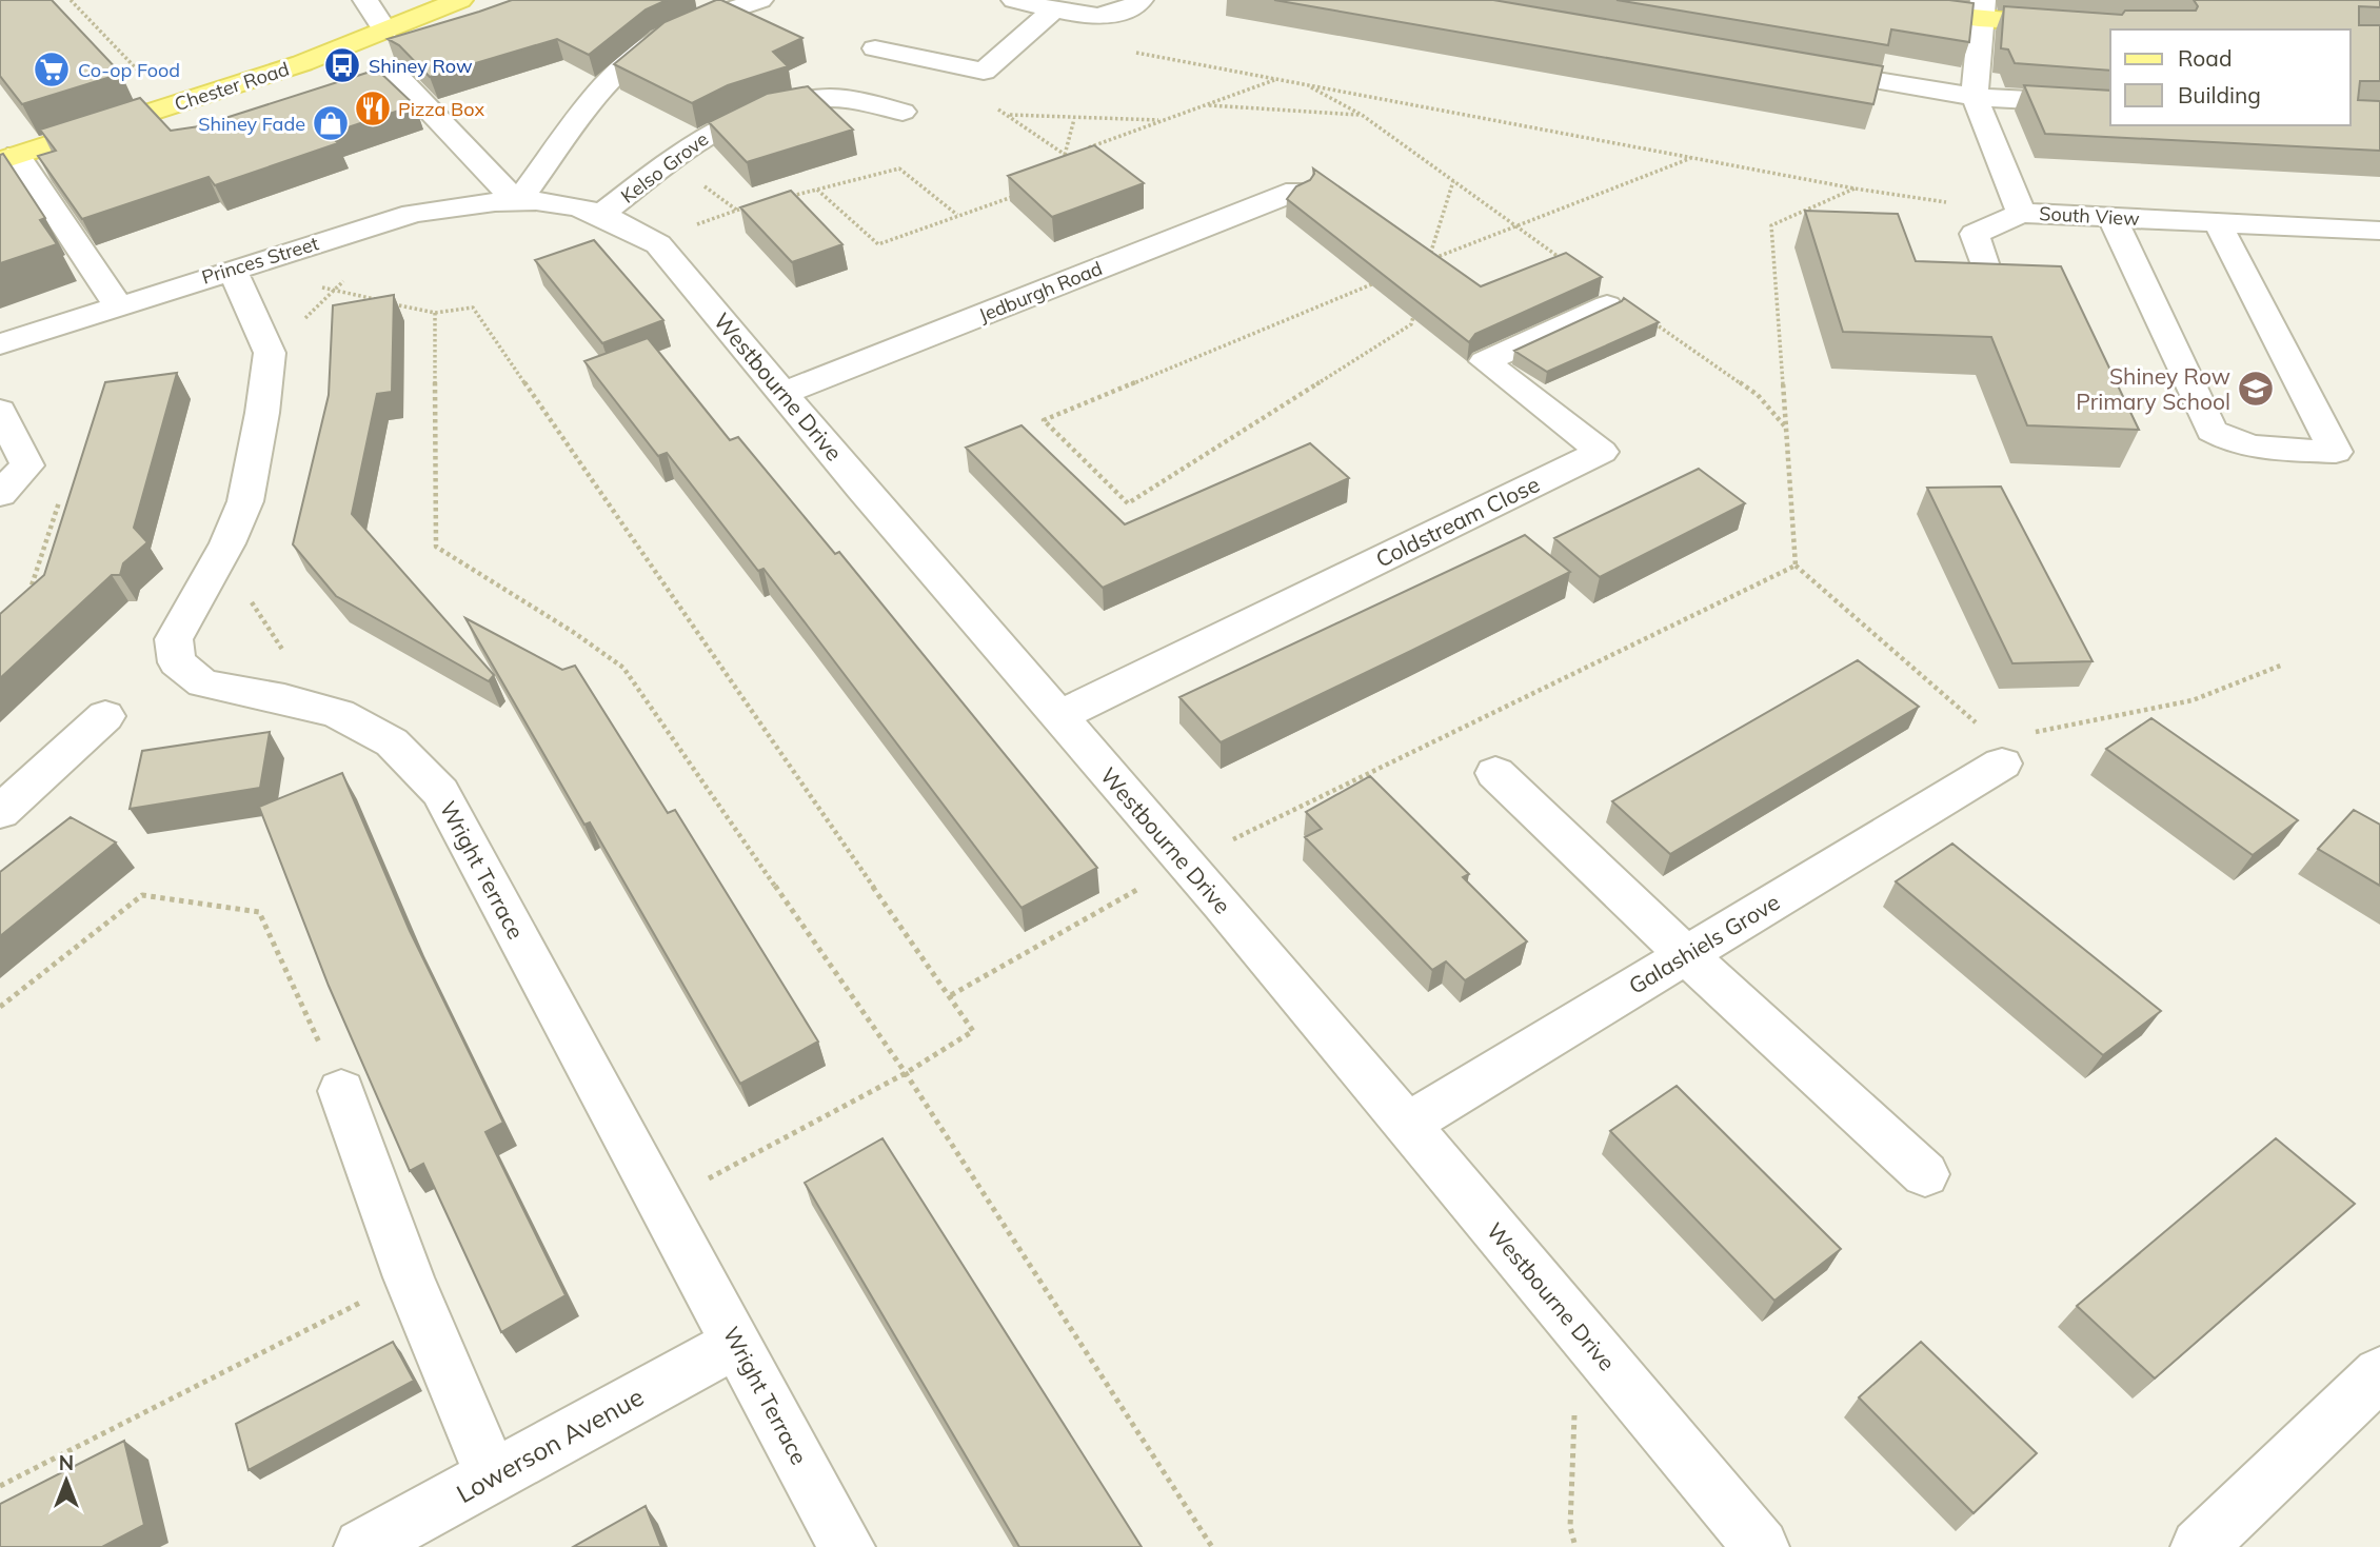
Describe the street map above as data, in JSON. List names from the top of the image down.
{
  "streets": {
    "main road": ["Chester Road"],
    "street": [
      "Kelso Grove",
      "South View",
      "Princes Street",
      "Jedburgh Road",
      "Westbourne Drive",
      "Coldstream Close",
      "Wright Terrace",
      "Galashiels Grove",
      "Lowerson Avenue"
    ]
  },
  "crossings": [
    ["Kelso Grove", "Westbourne Drive"],
    ["Princes Street", "Westbourne Drive"],
    ["Princes Street", "Wright Terrace"],
    ["Jedburgh Road", "Westbourne Drive"],
    ["Westbourne Drive", "Coldstream Close"],
    ["Westbourne Drive", "Galashiels Grove"],
    ["Wright Terrace", "Lowerson Avenue"]
  ],
  "places": {
    "bus stop": ["Shiney Row"],
    "supermarket": ["Co-op Food"],
    "restaurant": ["Pizza Box"],
    "shop": ["Shiney Fade"],
    "school or university": ["Shiney Row Primary School"]
  },
  "legend": ["Road", "Building"],
  "north": "top"
}
